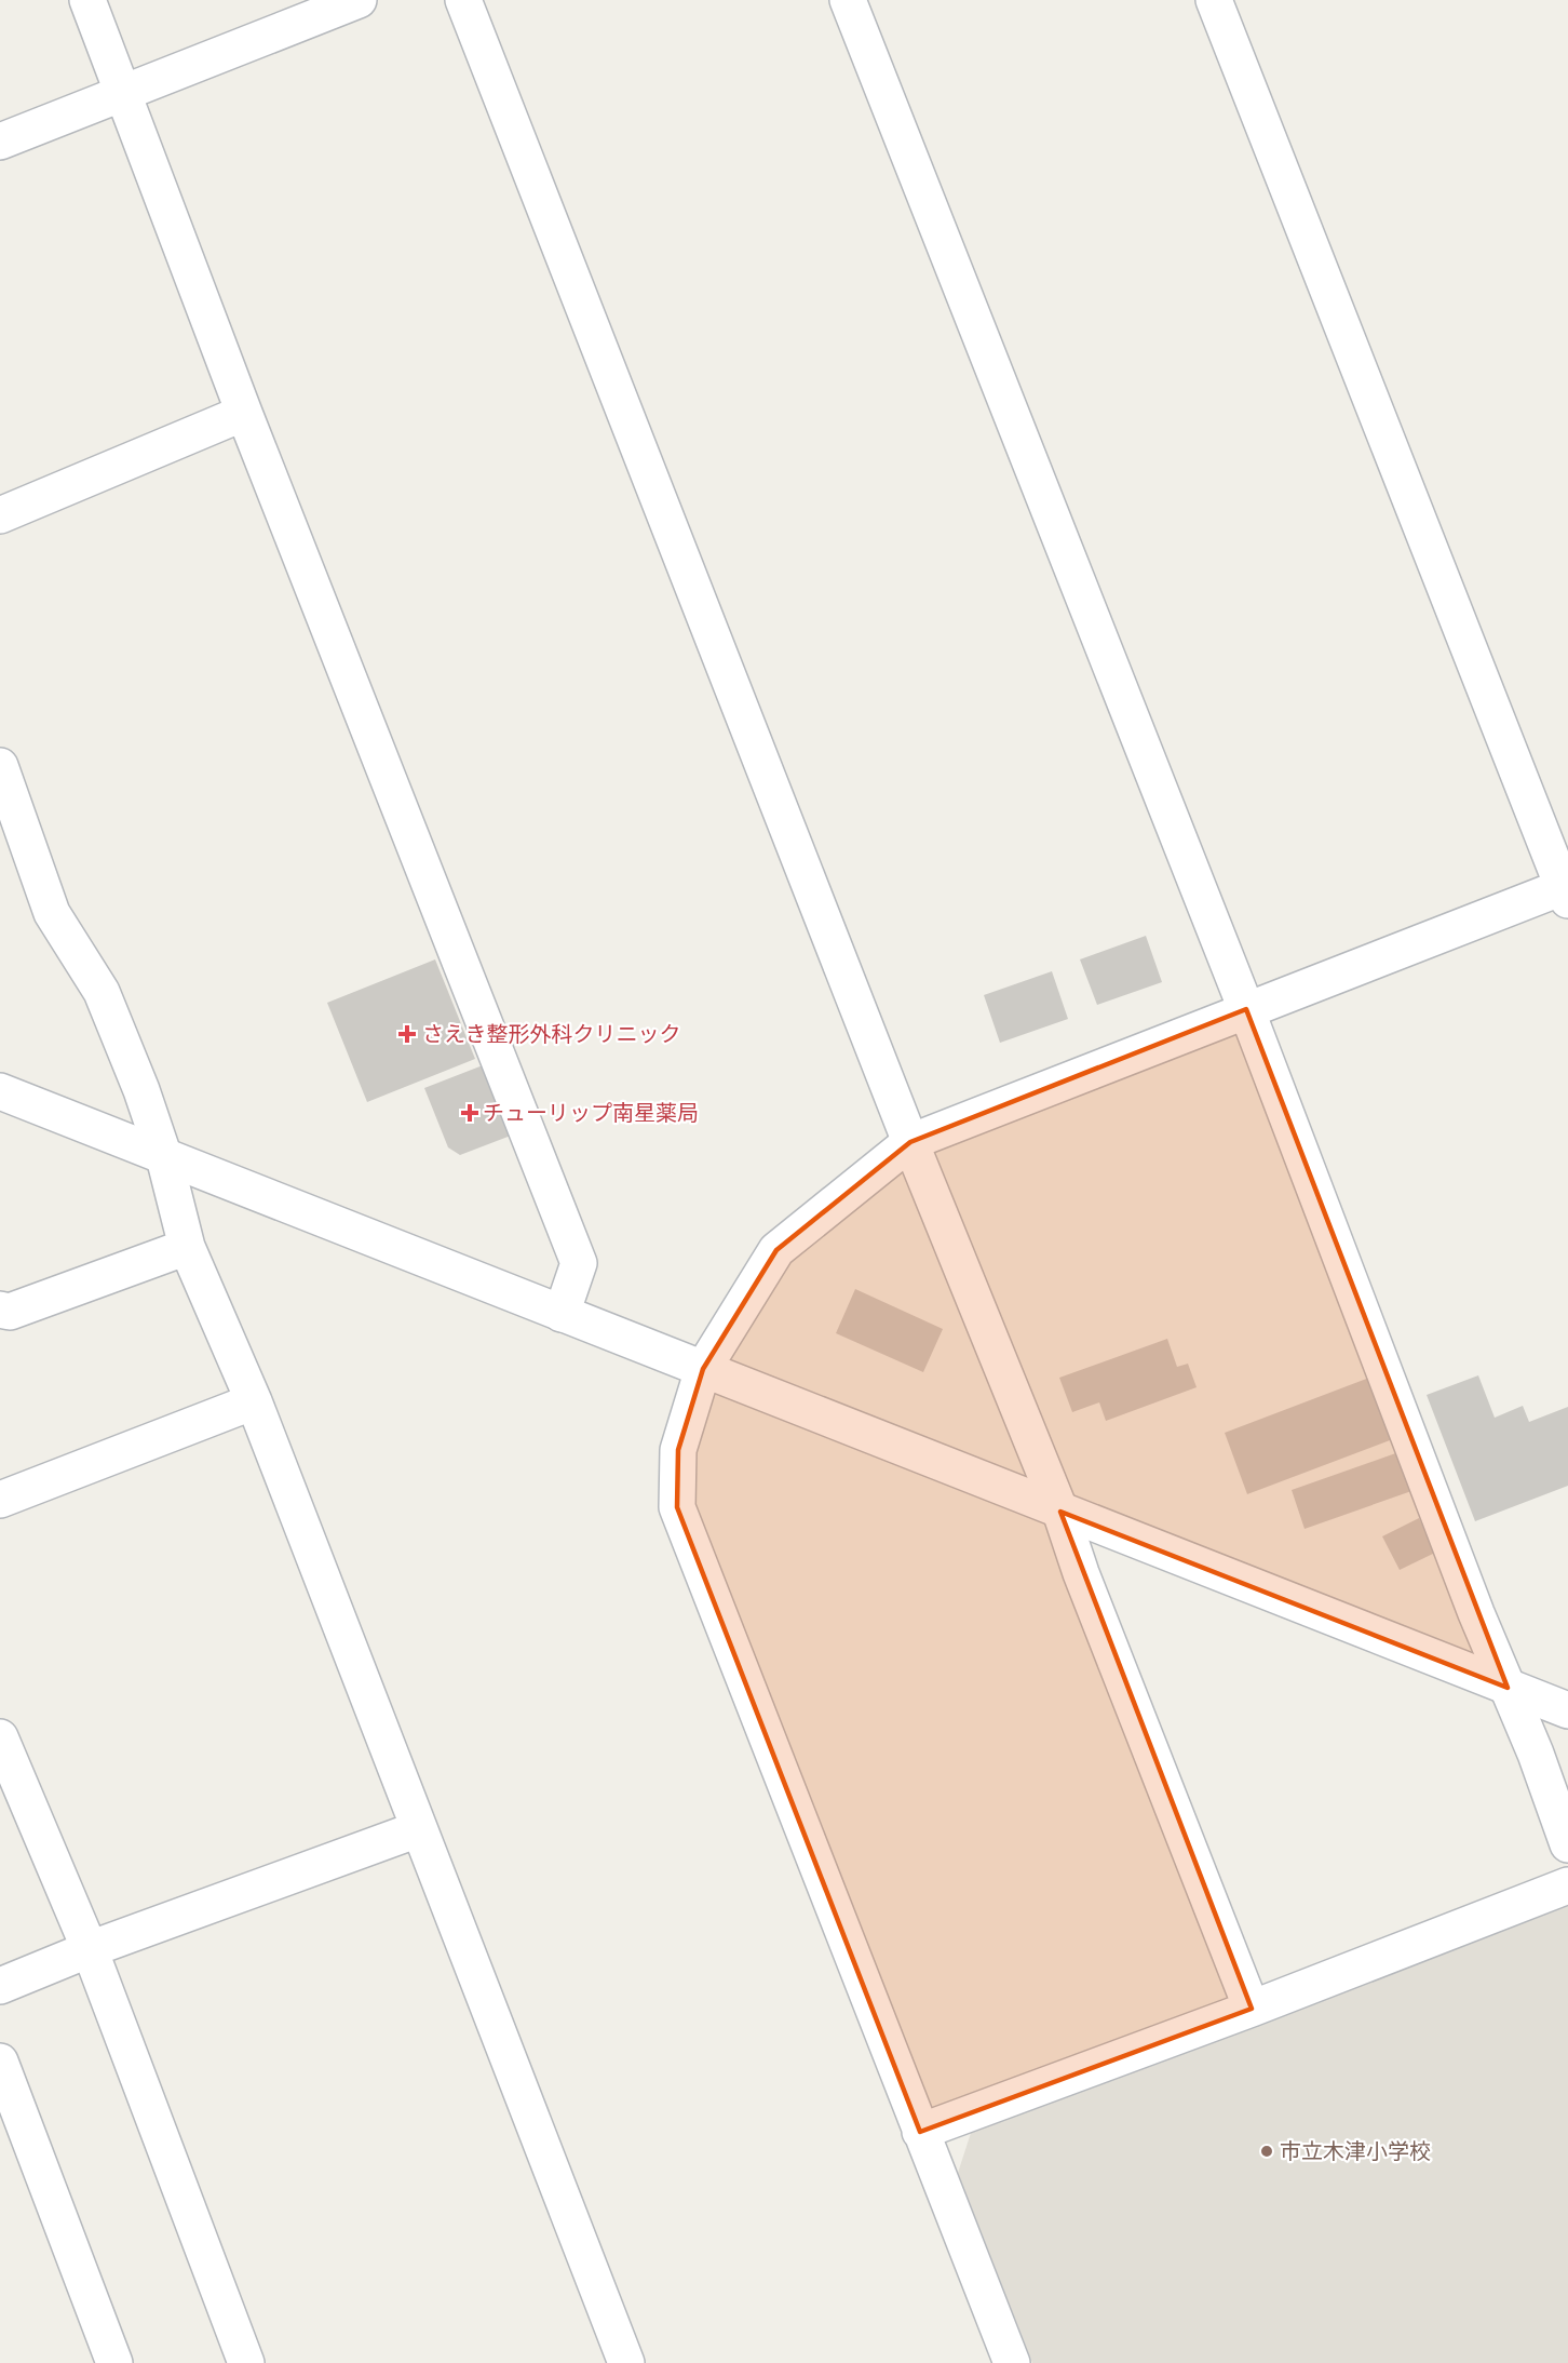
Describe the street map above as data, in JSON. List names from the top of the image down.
{
  "places": {
    "health": ["さえき整形外科クリニック", "チューリップ南星薬局"],
    "other": ["市立木津小学校"]
  }
}
